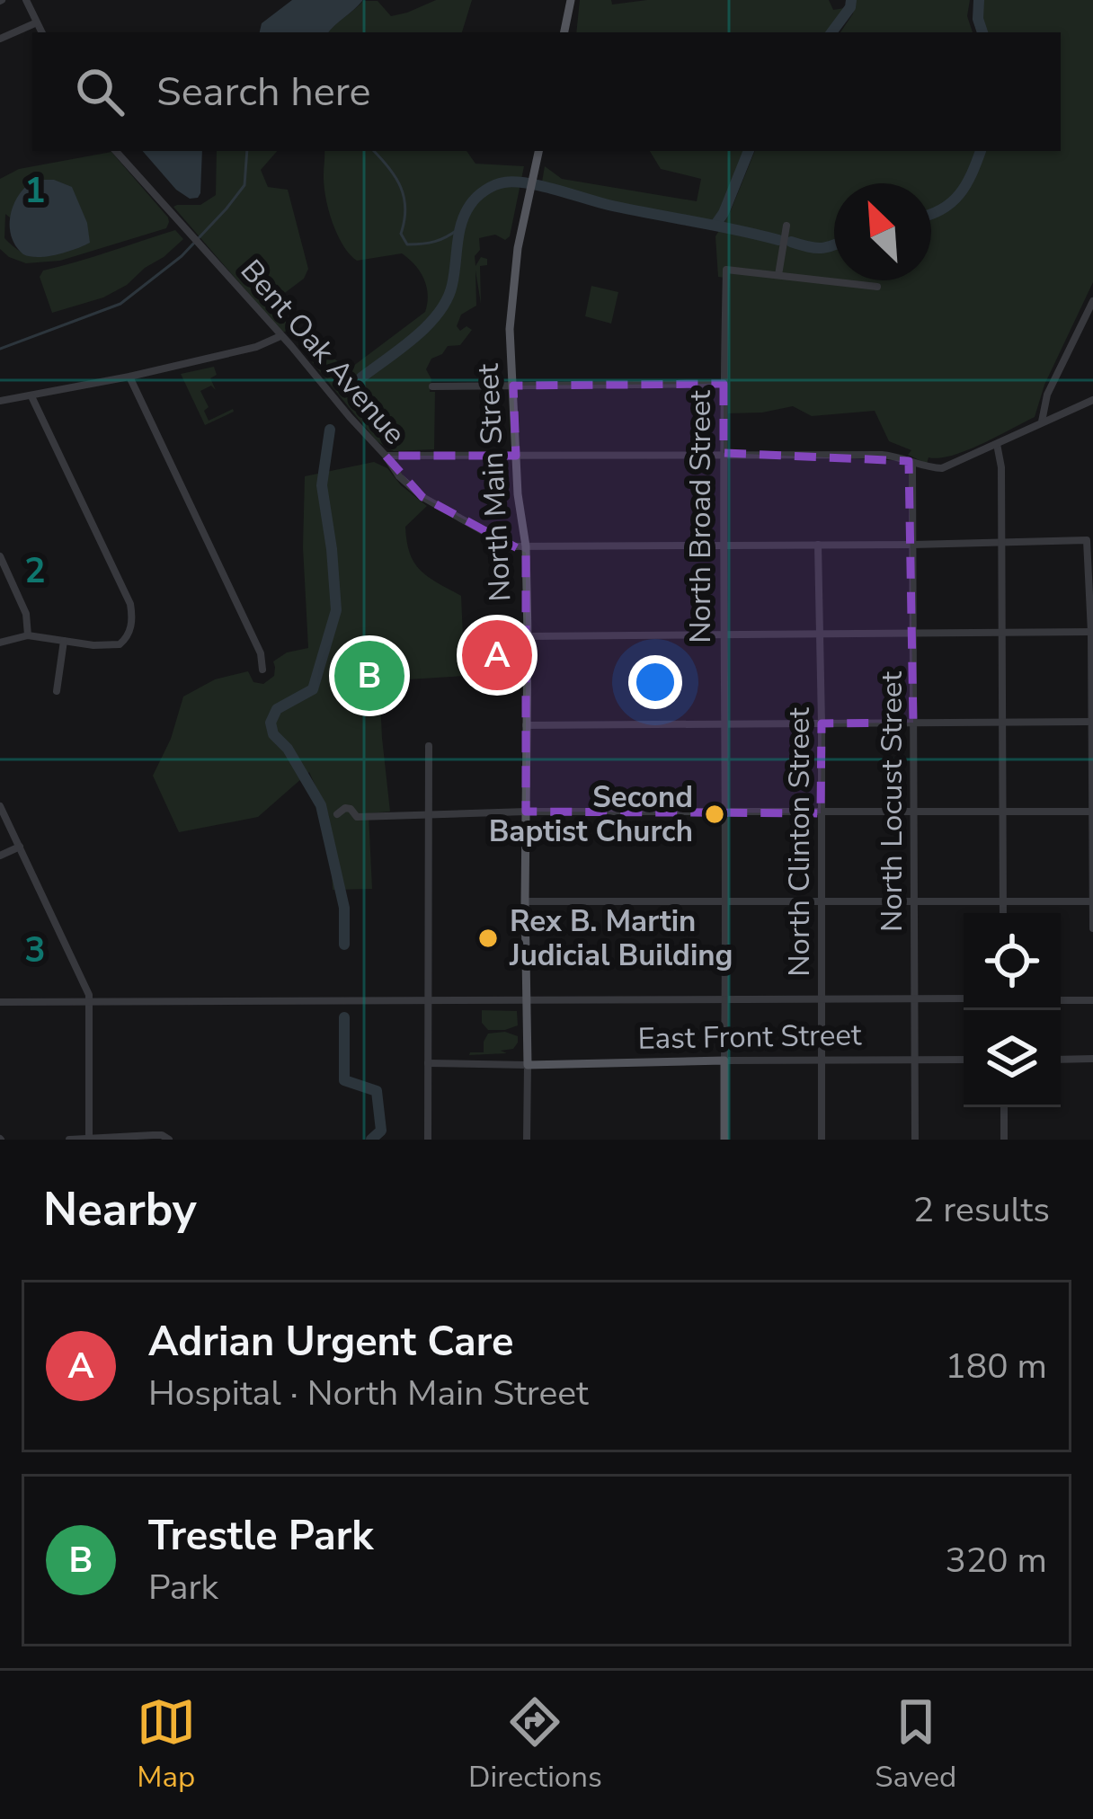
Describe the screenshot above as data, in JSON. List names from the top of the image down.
{
  "streets": {
    "main road": ["North Main Street", "North Broad Street", "East Front Street"],
    "street": ["Bent Oak Avenue", "North Locust Street", "North Clinton Street"]
  },
  "crossings": [
    ["Bent Oak Avenue", "North Main Street"],
    ["North Main Street", "East Front Street"],
    ["North Broad Street", "East Front Street"],
    ["North Locust Street", "East Front Street"],
    ["North Clinton Street", "East Front Street"]
  ],
  "places": ["Second Baptist Church", "Rex B. Martin Judicial Building"],
  "north": "top left",
  "page": {
    "search": "Search here",
    "pins": ["A", "B"],
    "heading": ["Nearby", "2 results"],
    "list": [
      {
        "mark": "A",
        "name": "Adrian Urgent Care",
        "note": "Hospital · North Main Street",
        "value": "180 m"
      },
      {
        "mark": "B",
        "name": "Trestle Park",
        "note": "Park",
        "value": "320 m"
      }
    ],
    "nav": ["Map", "Directions", "Saved"]
  },
  "grid": {
    "rows": ["1", "2", "3"]
  }
}
